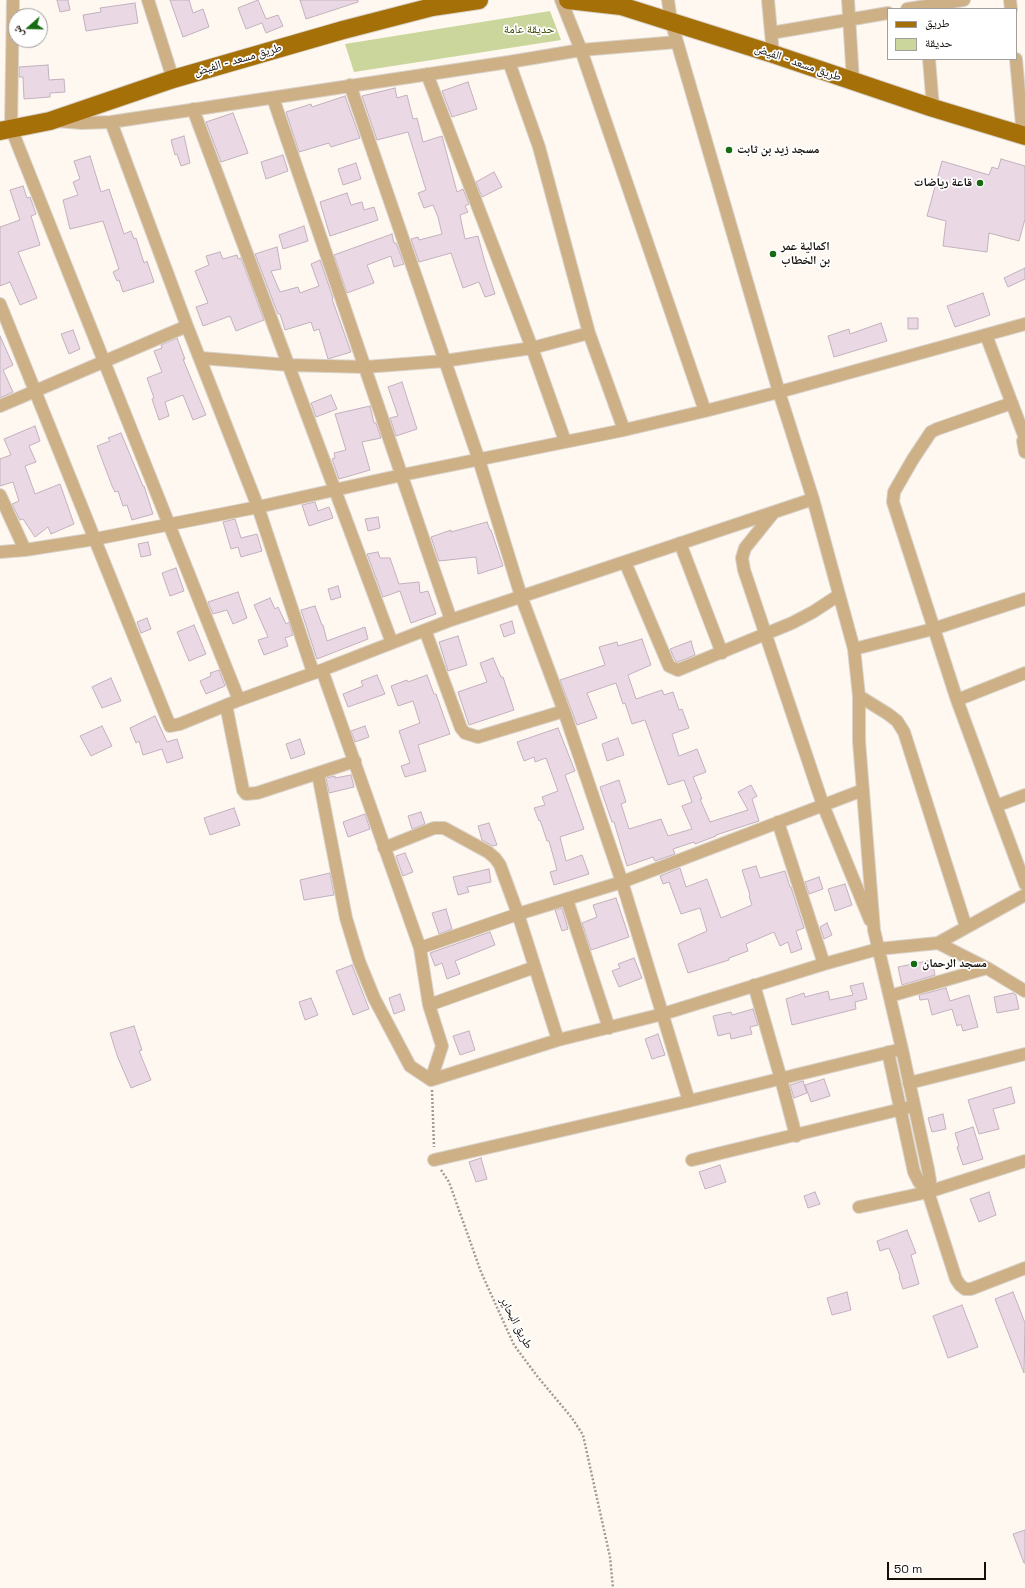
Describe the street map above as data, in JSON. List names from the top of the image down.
{
  "streets": {
    "main road": ["طريق مسعد - الفيض"],
    "path": ["طريق البحاير"]
  },
  "parks": ["حديقة عامة"],
  "places": [
    "مسجد زيد بن ثابت",
    "قاعة رياضات",
    "اكمالية عمر بن الخطاب",
    "مسجد الرحمان"
  ],
  "legend": ["طريق", "حديقة"],
  "scale_bar": "50 m",
  "north": "left"
}
